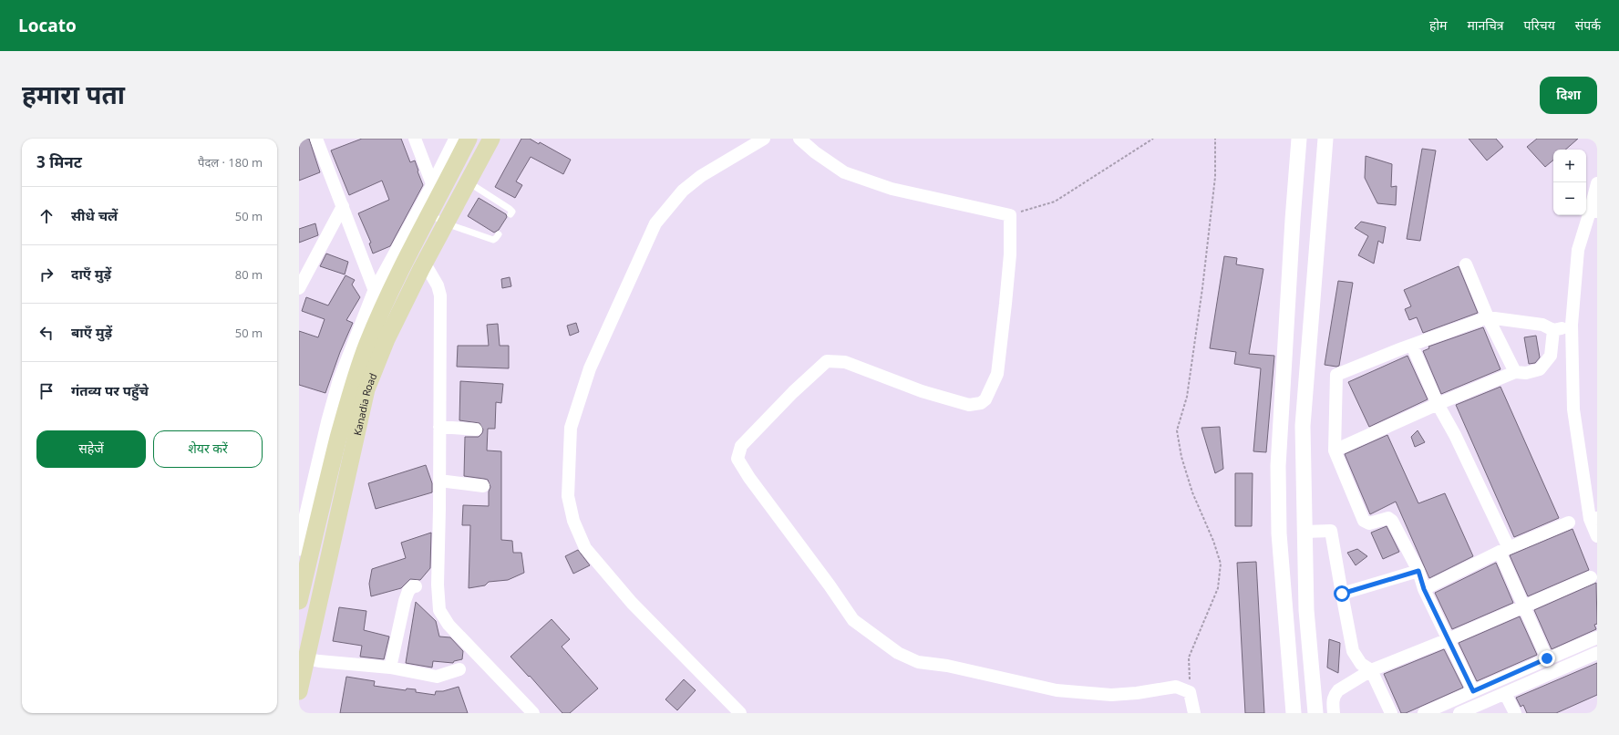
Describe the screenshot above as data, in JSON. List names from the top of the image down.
{
  "streets": {
    "main road": ["Kanadia Road"]
  },
  "page": {
    "header": "Locato",
    "nav": [
      "होम",
      "मानचित्र",
      "परिचय",
      "संपर्क"
    ],
    "title": "हमारा पता",
    "buttons": [
      "दिशा",
      ["सहेजें", "शेयर करें"]
    ],
    "heading": ["3 मिनट", "पैदल · 180 m"],
    "map_buttons": ["+", "−"],
    "list": [
      ["सीधे चलें", "50 m"],
      ["दाएँ मुड़ें", "80 m"],
      ["बाएँ मुड़ें", "50 m"],
      "गंतव्य पर पहुँचे"
    ]
  }
}
